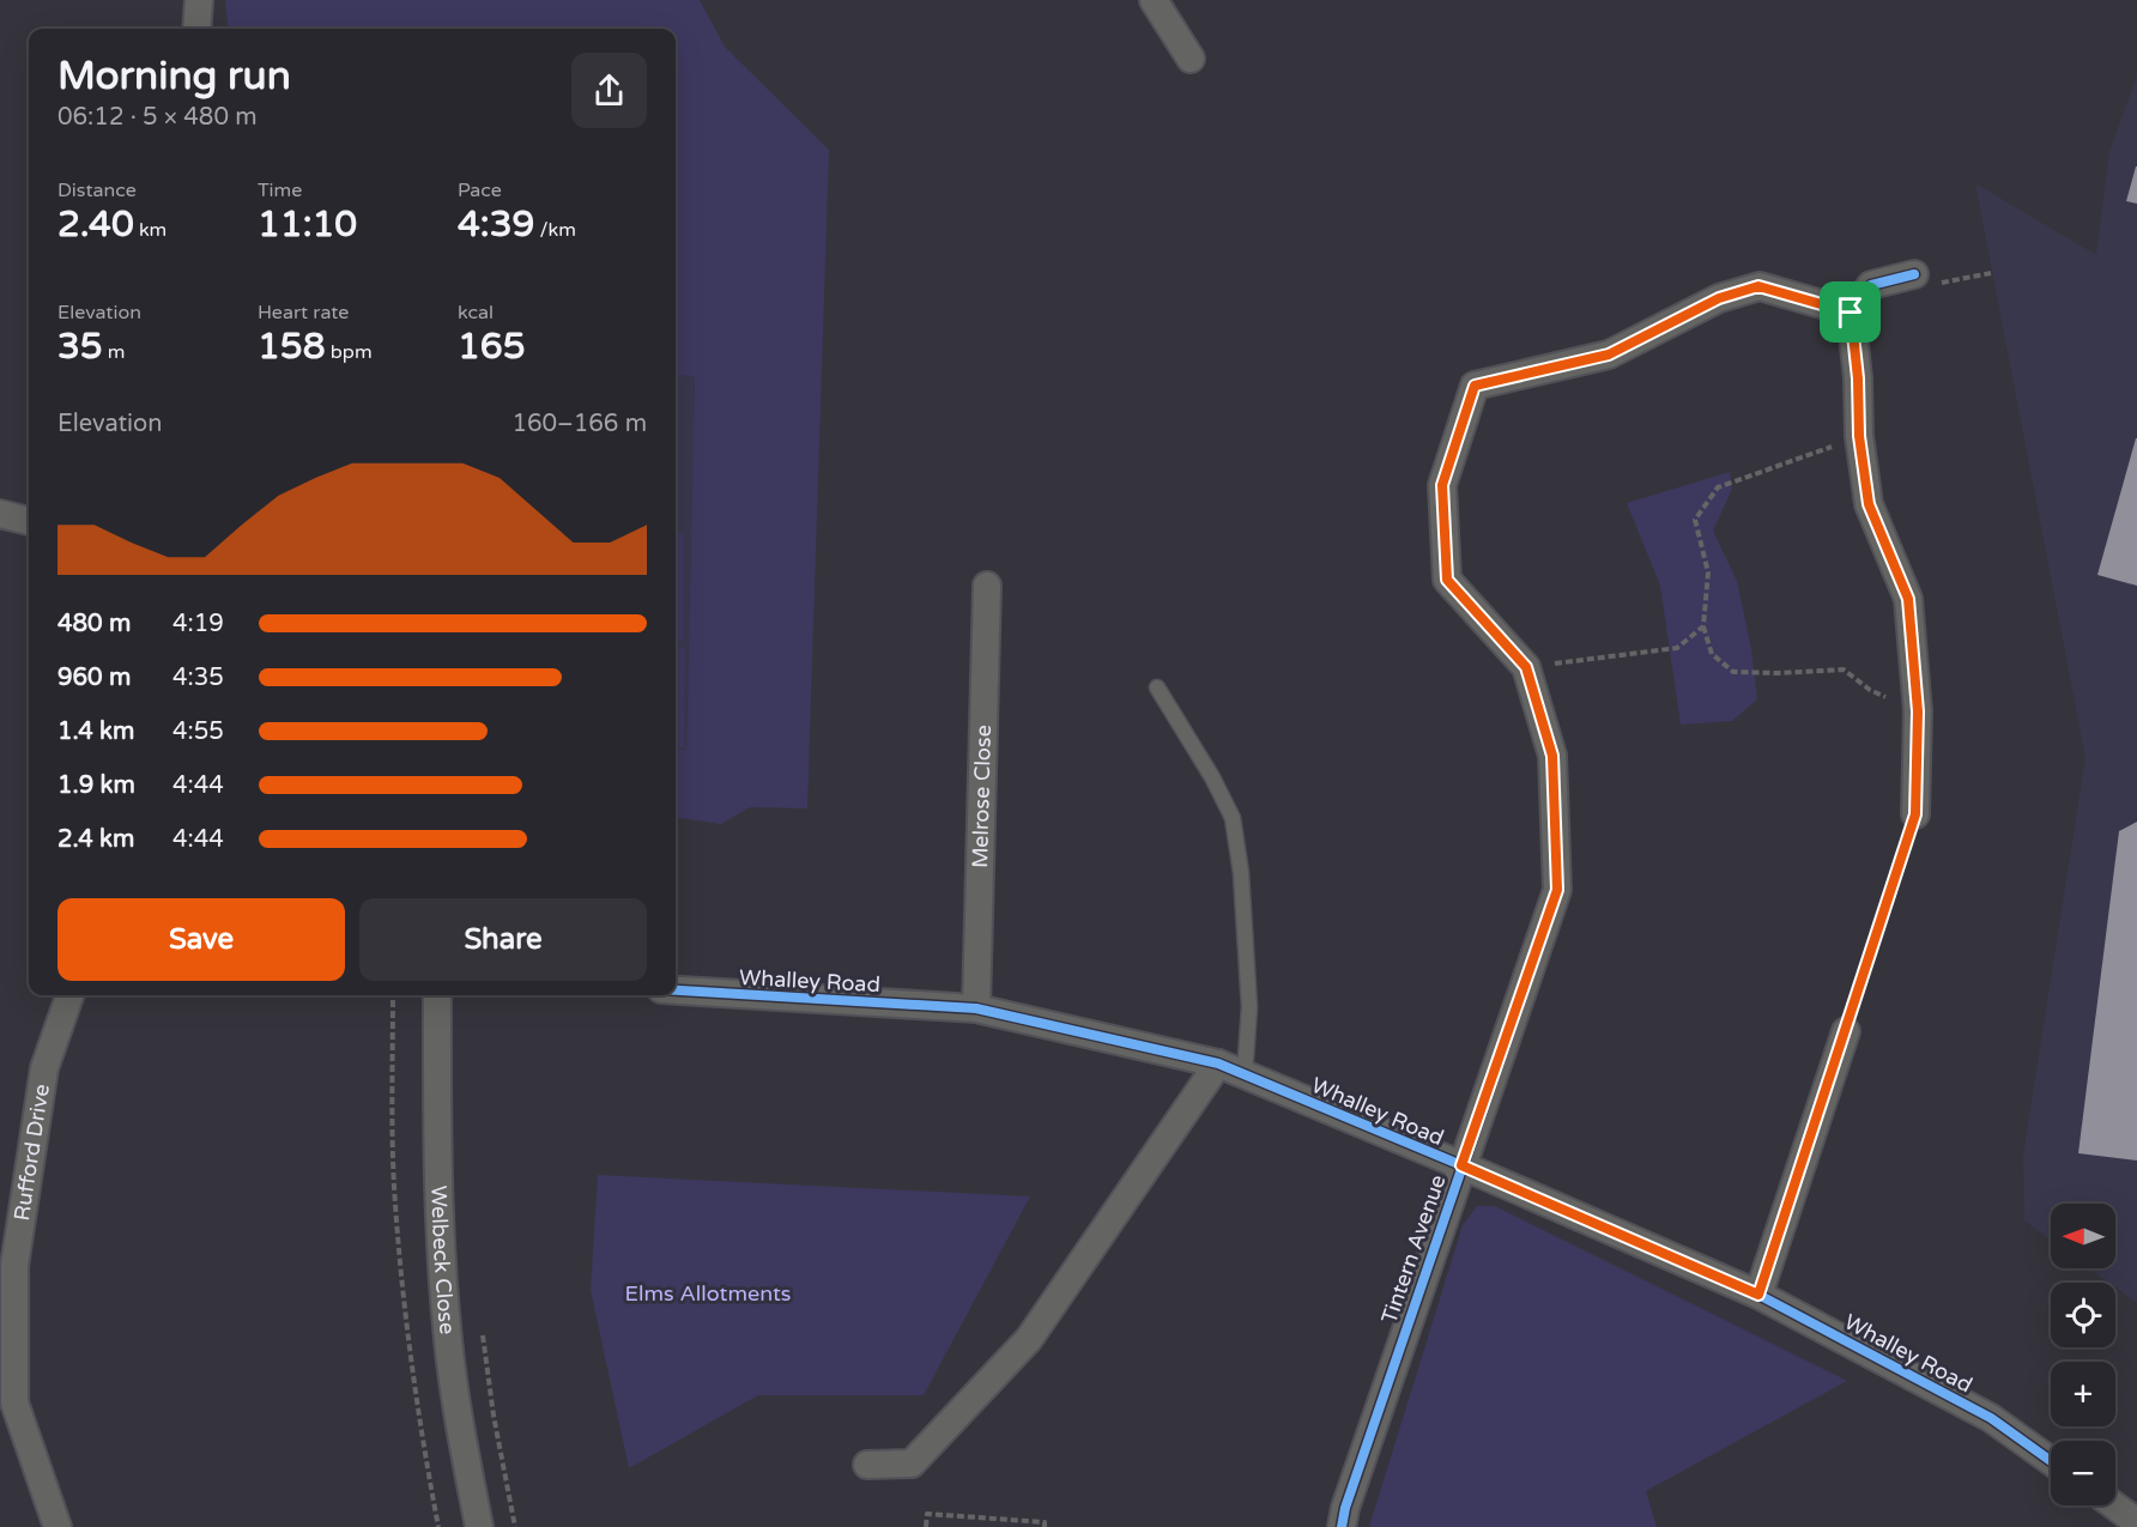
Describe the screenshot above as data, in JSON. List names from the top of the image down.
{
  "streets": {
    "street": [
      "Melrose Close",
      "Whalley Road",
      "Rufford Drive",
      "Tintern Avenue",
      "Welbeck Close"
    ]
  },
  "crossings": [
    ["Melrose Close", "Whalley Road"],
    ["Whalley Road", "Tintern Avenue"]
  ],
  "parks": ["Elms Allotments"],
  "north": "left",
  "page": {
    "heading": ["Morning run", "06:12 · 5 × 480 m"],
    "stats": [
      ["Distance", "2.40 km"],
      ["Time", "11:10"],
      ["Pace", "4:39 /km"],
      ["Elevation", "35 m"],
      ["Heart rate", "158 bpm"],
      ["kcal", "165"]
    ],
    "chart": ["Elevation", "160–166 m"],
    "list": [
      {
        "name": "480 m",
        "note": "4:19"
      },
      {
        "name": "960 m",
        "note": "4:35"
      },
      {
        "name": "1.4 km",
        "note": "4:55"
      },
      {
        "name": "1.9 km",
        "note": "4:44"
      },
      {
        "name": "2.4 km",
        "note": "4:44"
      }
    ],
    "buttons": ["Save", "Share"],
    "map_buttons": ["+", "−"]
  }
}
